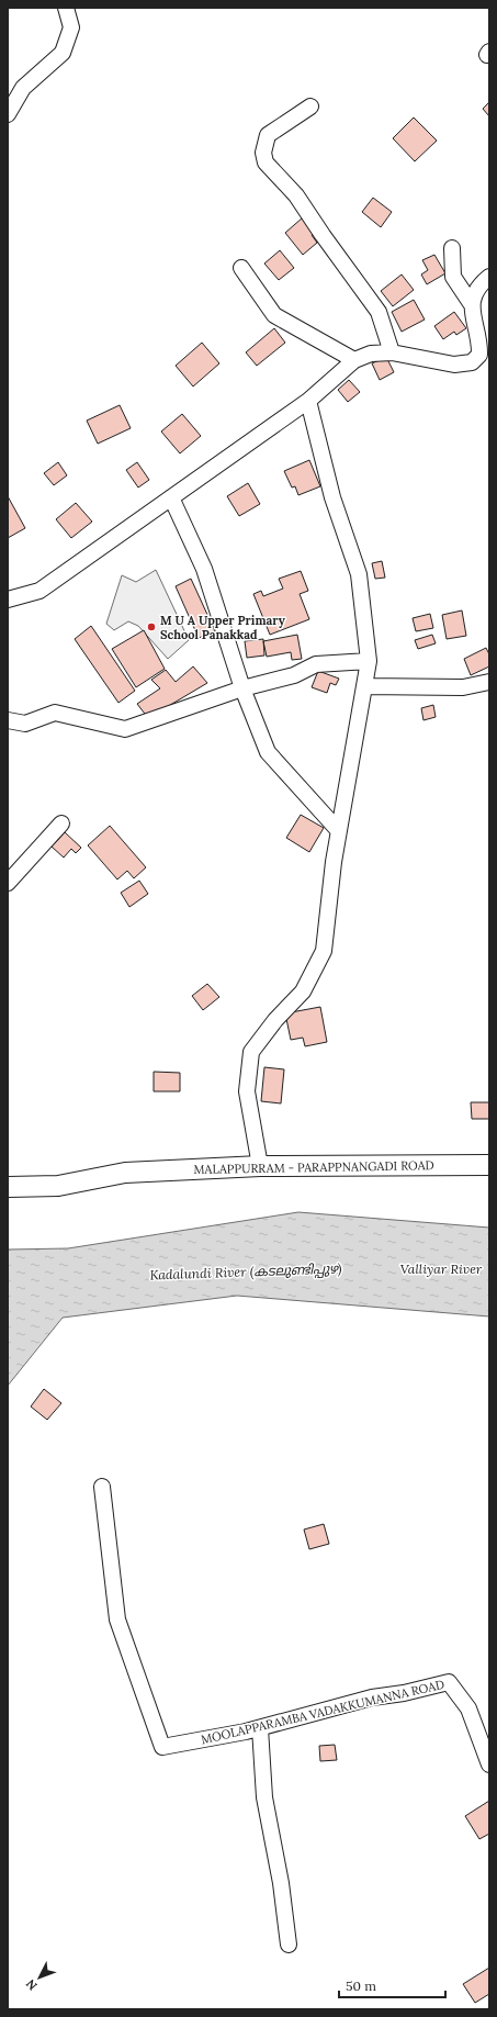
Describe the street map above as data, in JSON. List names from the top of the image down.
{
  "streets": {
    "main road": ["MALAPPURRAM - PARAPPNANGADI ROAD"],
    "street": ["MOOLAPPARAMBA VADAKKUMANNA ROAD"]
  },
  "water": ["Valliyar River", "Kadalundi River (കടലുണ്ടിപ്പുഴ)"],
  "places": ["M U A Upper Primary School Panakkad"],
  "scale_bar": "50 m",
  "north": "bottom left"
}
